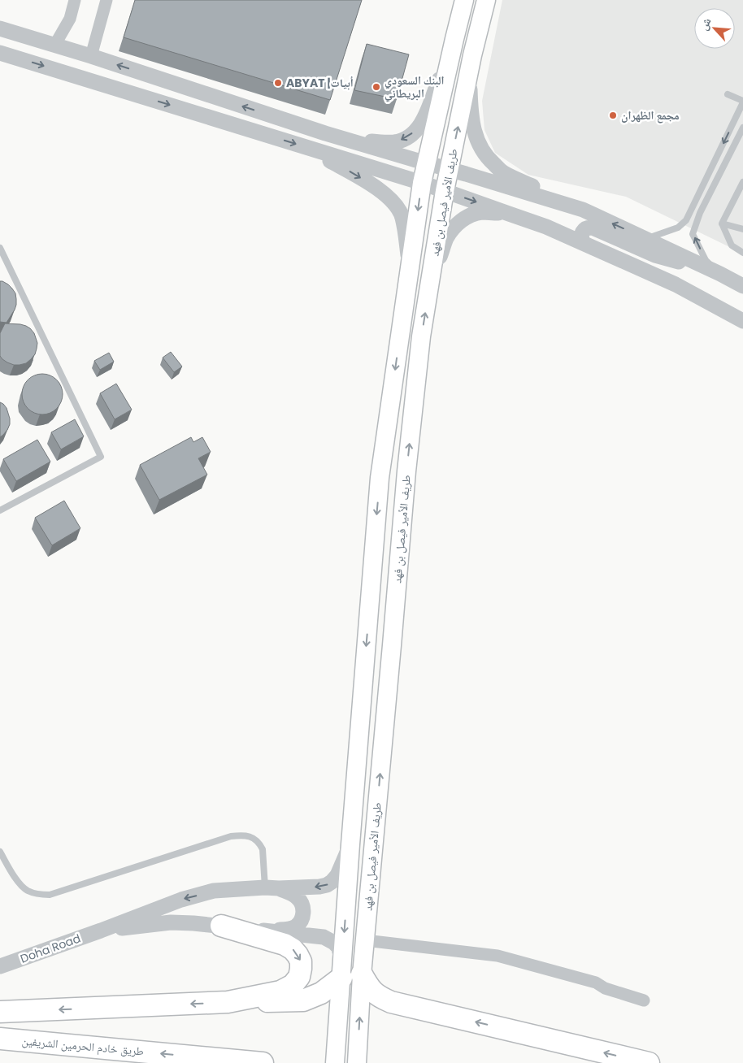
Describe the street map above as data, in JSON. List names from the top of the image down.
{
  "streets": {
    "highway": ["طريق خادم الحرمين الشريفين"],
    "main road": ["طريف الأمير فيصل بن فهد"],
    "street": ["Doha Road"]
  },
  "places": ["ABYAT |أبيات", "البنك السعودي البريطاني", "مجمع الظهران"],
  "north": "top left"
}
